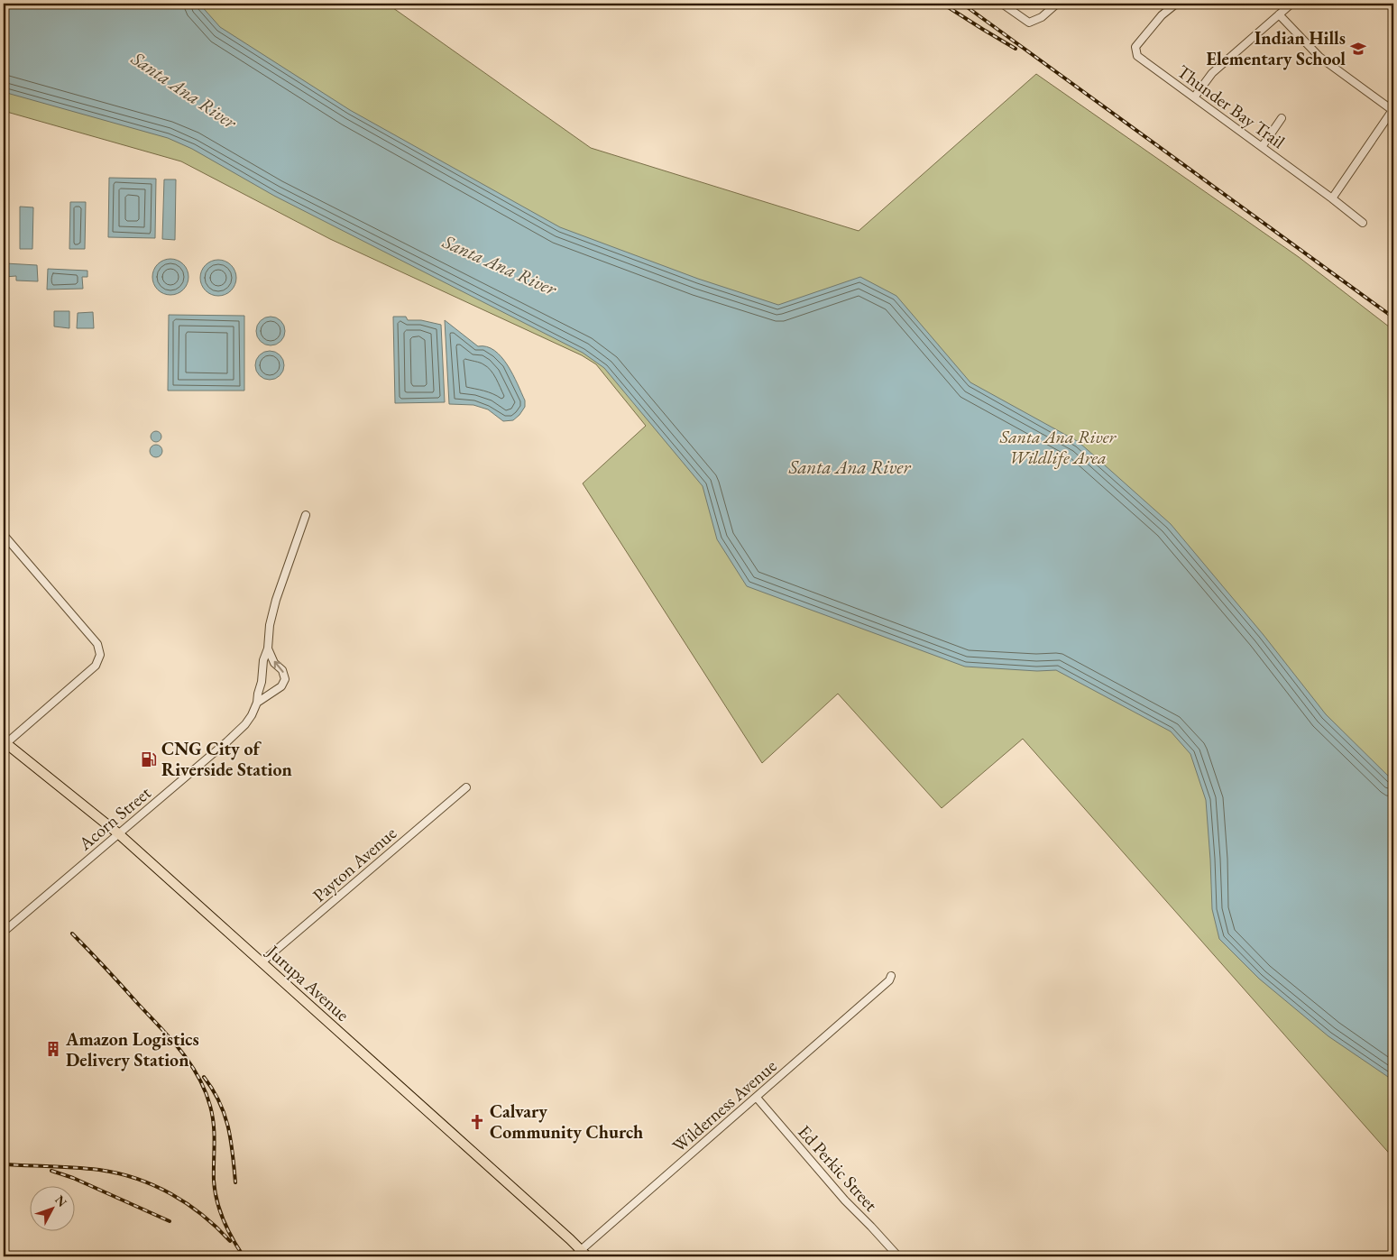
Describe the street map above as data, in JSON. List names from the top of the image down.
{
  "streets": {
    "main road": ["Jurupa Avenue"],
    "street": [
      "Thunder Bay Trail",
      "Acorn Street",
      "Payton Avenue",
      "Wilderness Avenue",
      "Ed Perkic Street"
    ]
  },
  "crossings": [
    ["Acorn Street", "Jurupa Avenue"],
    ["Payton Avenue", "Jurupa Avenue"],
    ["Jurupa Avenue", "Wilderness Avenue"],
    ["Wilderness Avenue", "Ed Perkic Street"]
  ],
  "water": ["Santa Ana River"],
  "parks": ["Santa Ana River Wildlife Area"],
  "places": {
    "school or university": ["Indian Hills Elementary School"],
    "fuel station": ["CNG City of Riverside Station"],
    "building": ["Amazon Logistics Delivery Station"],
    "church": ["Calvary Community Church"]
  },
  "north": "top right"
}
